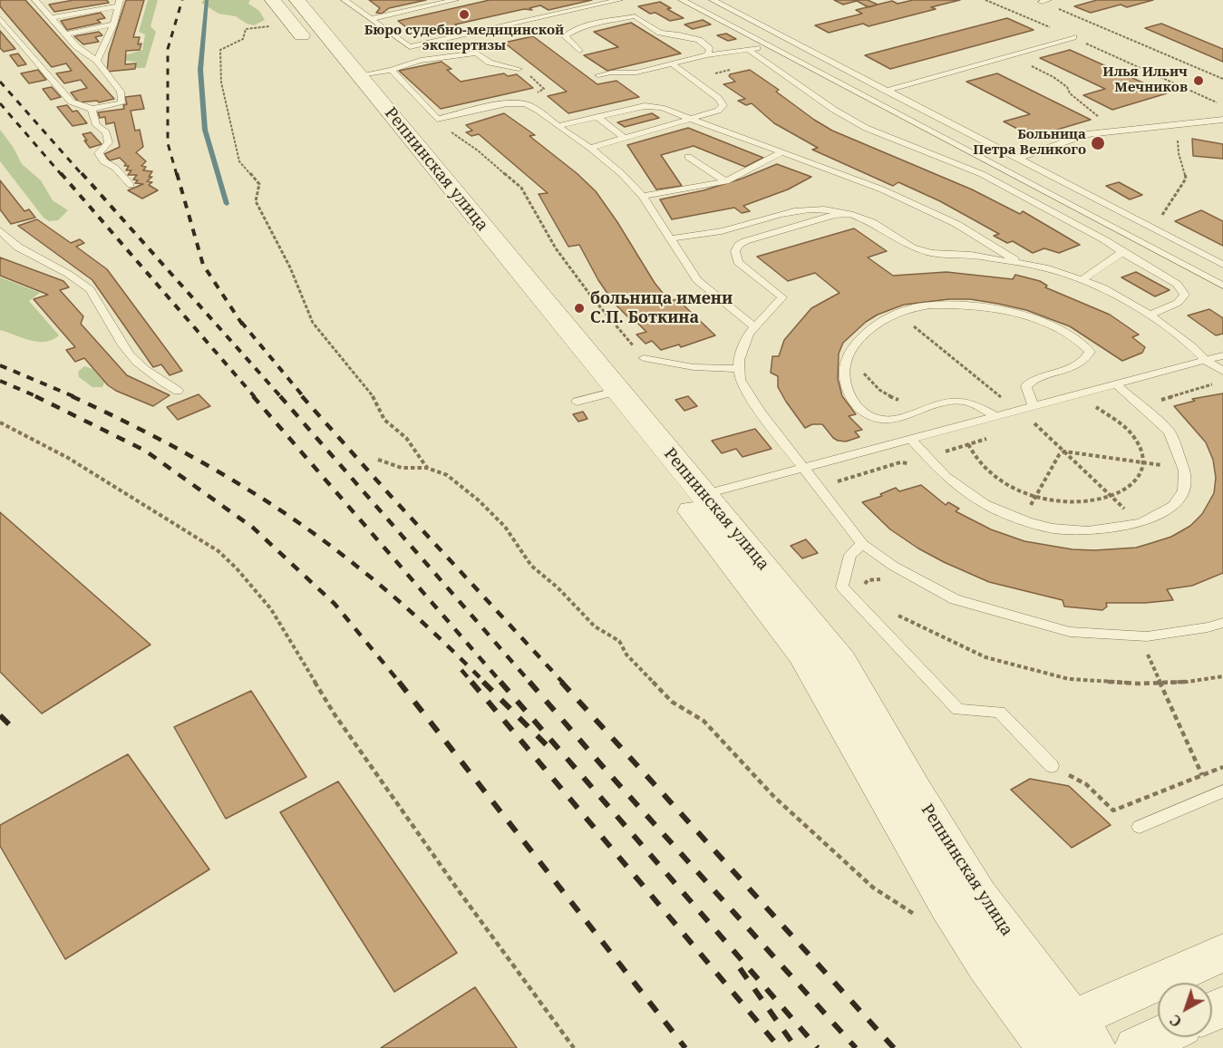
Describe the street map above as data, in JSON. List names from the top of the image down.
{
  "streets": {
    "street": ["Репнинская улица"]
  },
  "places": [
    "Бюро судебно-медицинской экспертизы",
    "Илья Ильич Мечников",
    "Больница Петра Великого",
    "больница имени С.П. Боткина"
  ],
  "north": "bottom left"
}
